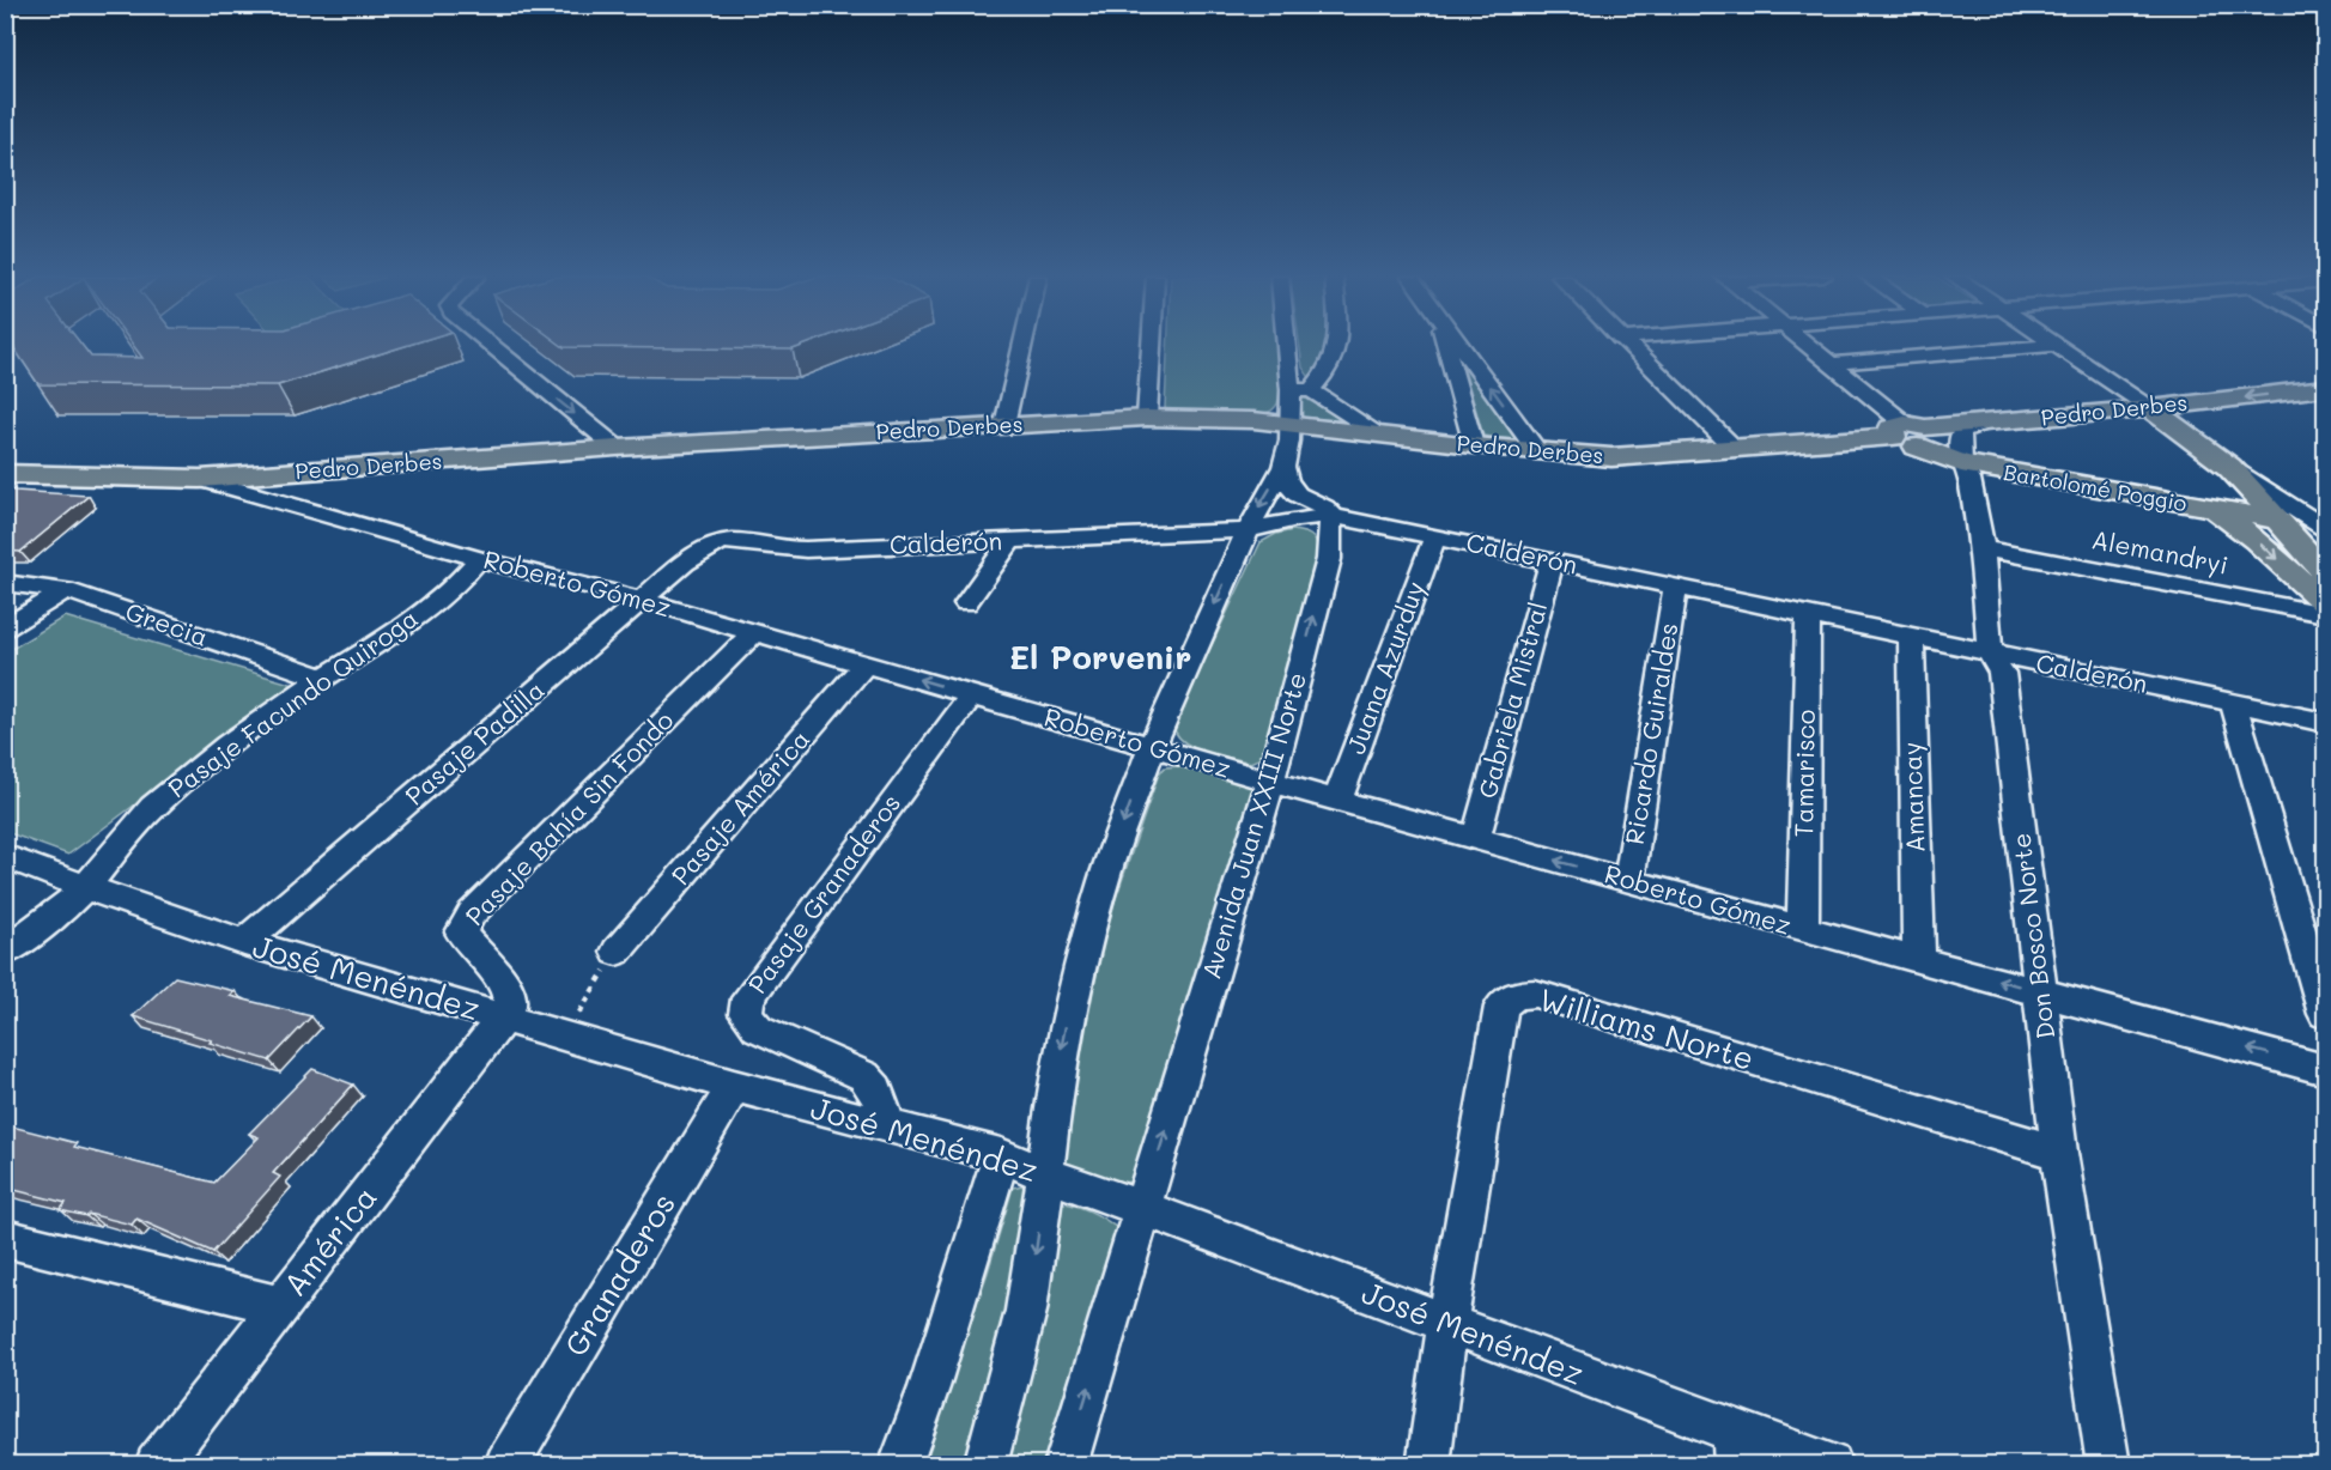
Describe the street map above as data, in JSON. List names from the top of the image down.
{
  "streets": {
    "main road": ["Pedro Derbes", "Bartolomé Poggio"],
    "street": [
      "Calderón",
      "Alemandryi",
      "Roberto Gómez",
      "Grecia",
      "Juana Azurduy",
      "Gabriela Mistral",
      "Pasaje Facundo Quiroga",
      "Ricardo Guiraldes",
      "Pasaje Padilla",
      "Tamarisco",
      "Amancay",
      "Pasaje América",
      "Pasaje Bahía Sin Fondo",
      "Avenida Juan XXIII Norte",
      "Pasaje Granaderos",
      "Don Bosco Norte",
      "José Menéndez",
      "Williams Norte",
      "América",
      "Granaderos"
    ]
  },
  "crossings": [
    ["Pedro Derbes", "Bartolomé Poggio"],
    ["Pedro Derbes", "Roberto Gómez"],
    ["Pedro Derbes", "Don Bosco Norte"],
    ["Bartolomé Poggio", "Don Bosco Norte"],
    ["Calderón", "Juana Azurduy"],
    ["Calderón", "Gabriela Mistral"],
    ["Calderón", "Ricardo Guiraldes"],
    ["Calderón", "Pasaje Padilla"],
    ["Calderón", "Tamarisco"],
    ["Calderón", "Amancay"],
    ["Calderón", "Avenida Juan XXIII Norte"],
    ["Calderón", "Don Bosco Norte"],
    ["Alemandryi", "Don Bosco Norte"],
    ["Roberto Gómez", "Juana Azurduy"],
    ["Roberto Gómez", "Gabriela Mistral"],
    ["Roberto Gómez", "Pasaje Facundo Quiroga"],
    ["Roberto Gómez", "Ricardo Guiraldes"],
    ["Roberto Gómez", "Pasaje Padilla"],
    ["Roberto Gómez", "Tamarisco"],
    ["Roberto Gómez", "Amancay"],
    ["Roberto Gómez", "Pasaje América"],
    ["Roberto Gómez", "Pasaje Bahía Sin Fondo"],
    ["Roberto Gómez", "Avenida Juan XXIII Norte"],
    ["Roberto Gómez", "Pasaje Granaderos"],
    ["Roberto Gómez", "Don Bosco Norte"],
    ["Grecia", "Pasaje Facundo Quiroga"],
    ["Pasaje Facundo Quiroga", "José Menéndez"],
    ["Pasaje Padilla", "José Menéndez"],
    ["Pasaje Bahía Sin Fondo", "José Menéndez"],
    ["Pasaje Bahía Sin Fondo", "América"],
    ["Avenida Juan XXIII Norte", "José Menéndez"],
    ["Pasaje Granaderos", "José Menéndez"],
    ["Don Bosco Norte", "Williams Norte"],
    ["José Menéndez", "Williams Norte"],
    ["José Menéndez", "América"],
    ["José Menéndez", "Granaderos"]
  ],
  "districts": ["El Porvenir"]
}
